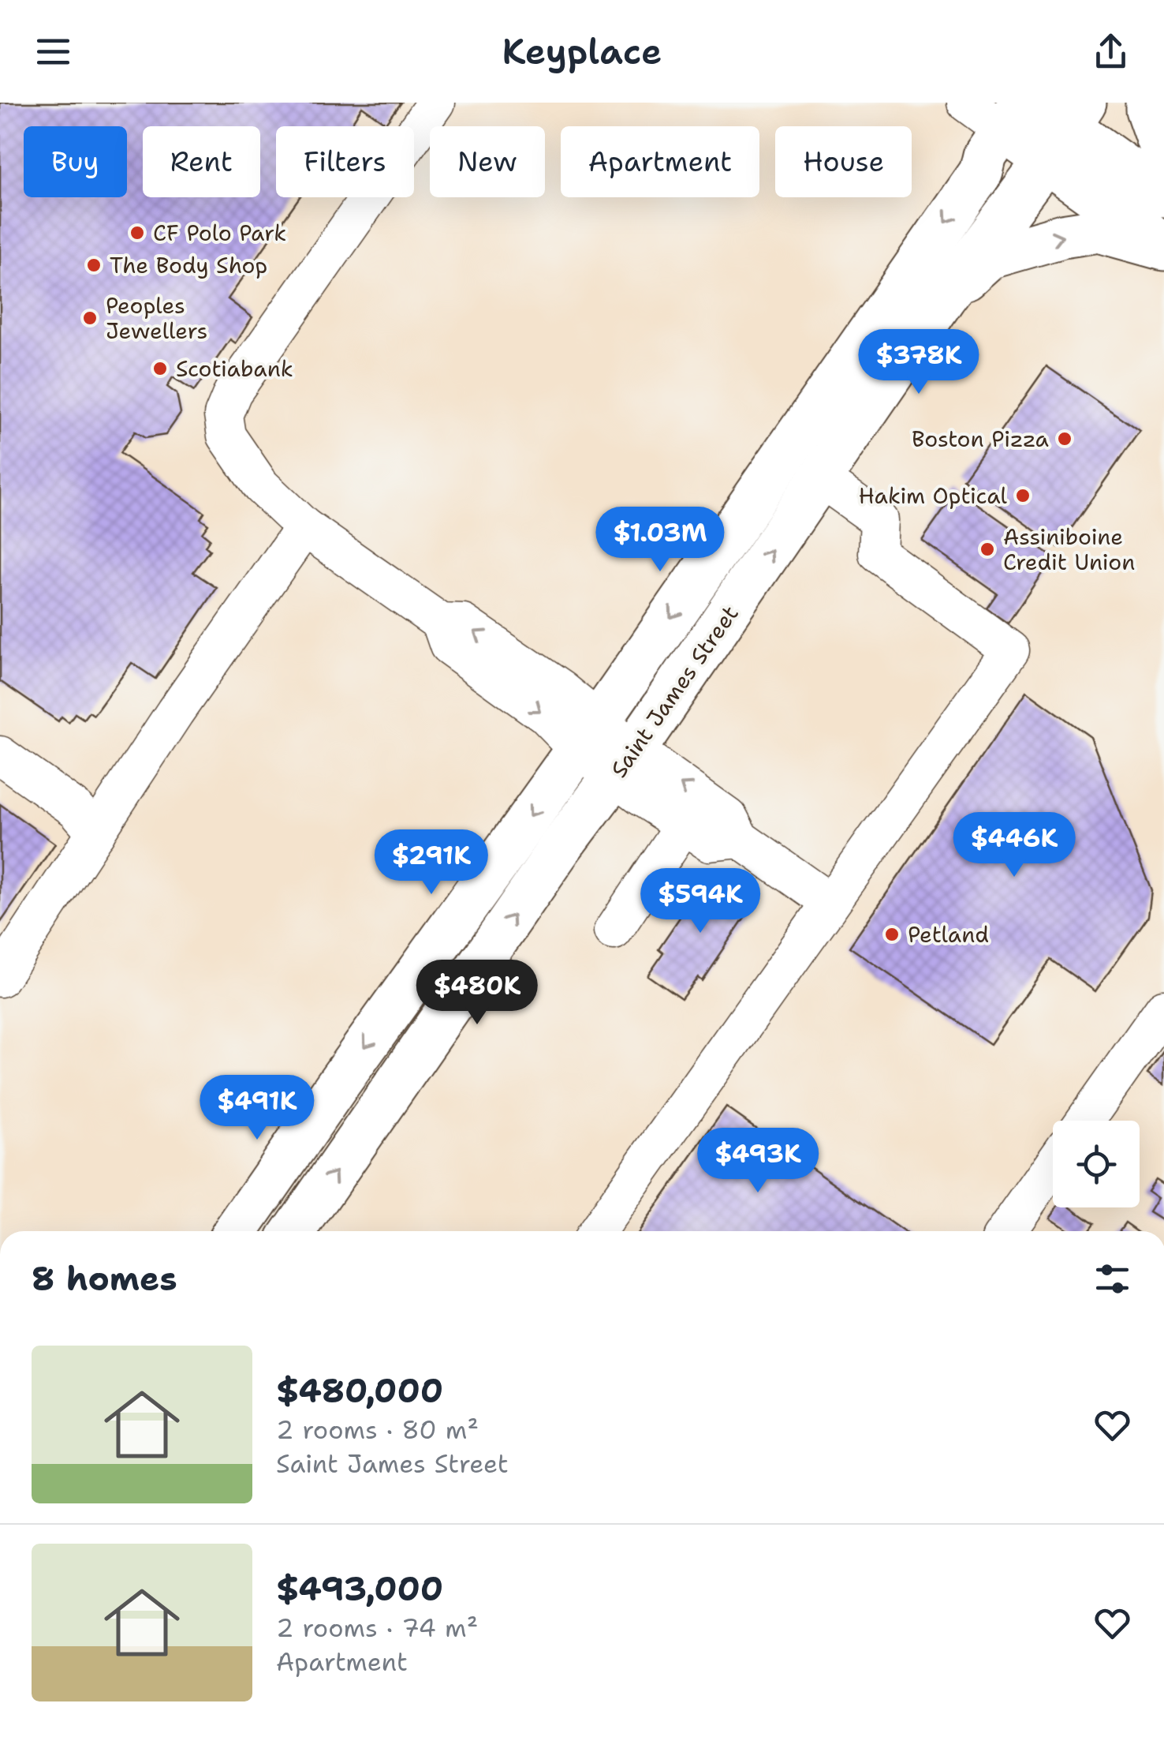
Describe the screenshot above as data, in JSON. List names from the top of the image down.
{
  "streets": {
    "main road": ["Saint James Street"]
  },
  "places": [
    "CF Polo Park",
    "The Body Shop",
    "Peoples Jewellers",
    "Scotiabank",
    "Boston Pizza",
    "Hakim Optical",
    "Assiniboine Credit Union",
    "Petland"
  ],
  "page": {
    "header": "Keyplace",
    "chip": [
      "Buy",
      "Rent",
      "Filters",
      "New",
      "Apartment",
      "House"
    ],
    "price": [
      "$378K",
      "$1.03M",
      "$446K",
      "$291K",
      "$594K",
      "$480K",
      "$491K",
      "$493K"
    ],
    "heading": "8 homes",
    "list": [
      {
        "name": "$480,000",
        "note": "2 rooms · 80 m² · Saint James Street"
      },
      {
        "name": "$493,000",
        "note": "2 rooms · 74 m² · Apartment"
      }
    ]
  }
}
